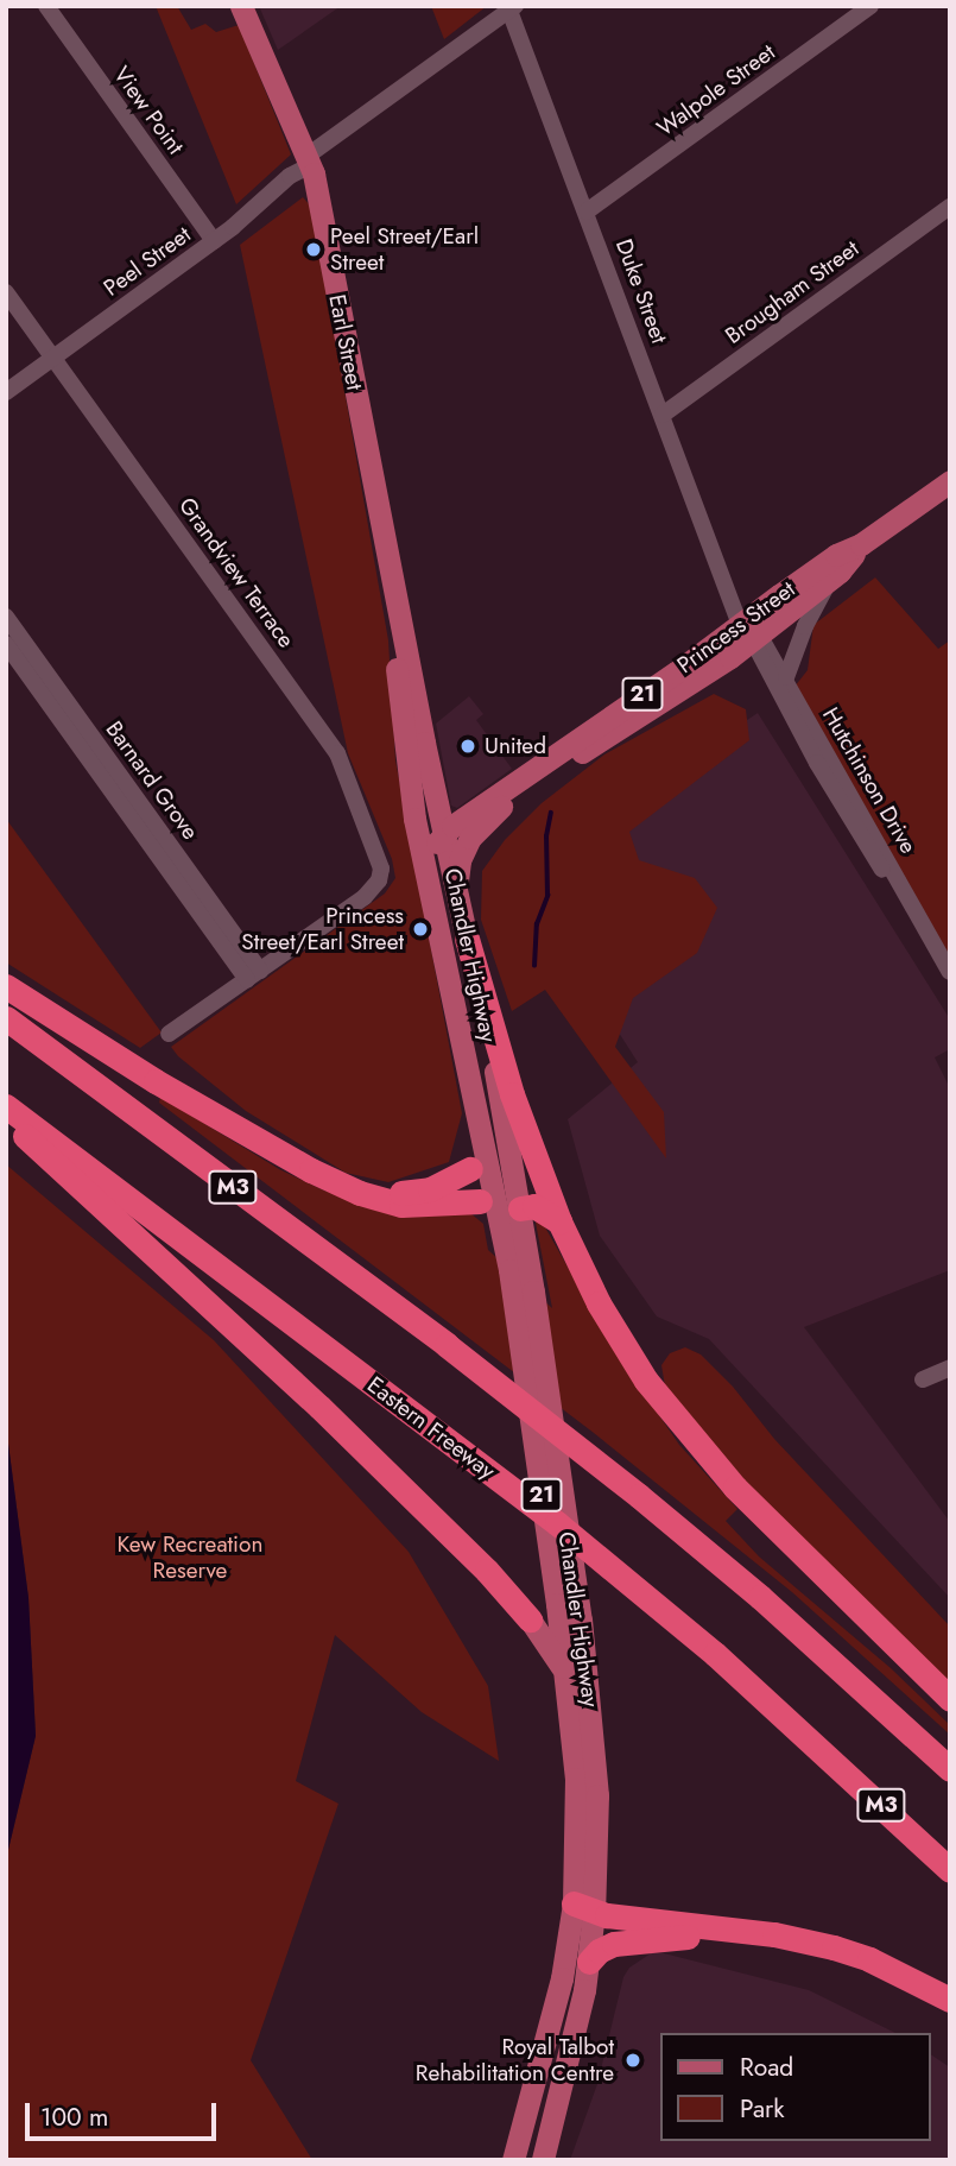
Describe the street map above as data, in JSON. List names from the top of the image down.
{
  "streets": {
    "highway": ["M3", "Eastern Freeway"],
    "main road": [
      "Earl Street",
      "Princess Street",
      "21",
      "Chandler Highway"
    ],
    "street": [
      "Walpole Street",
      "View Point",
      "Peel Street",
      "Duke Street",
      "Brougham Street",
      "Grandview Terrace",
      "Barnard Grove",
      "Hutchinson Drive"
    ]
  },
  "crossings": [
    ["Walpole Street", "Duke Street"],
    ["View Point", "Peel Street"],
    ["Peel Street", "Duke Street"],
    ["Peel Street", "Earl Street"],
    ["Peel Street", "Grandview Terrace"],
    ["Duke Street", "Brougham Street"],
    ["Duke Street", "Princess Street"],
    ["Duke Street", "Hutchinson Drive"],
    ["Earl Street", "Princess Street"],
    ["Earl Street", "Chandler Highway"],
    ["Grandview Terrace", "Barnard Grove"],
    ["Princess Street", "Hutchinson Drive"],
    ["Princess Street", "Chandler Highway"]
  ],
  "parks": ["Kew Recreation Reserve"],
  "places": [
    "Peel Street/Earl Street",
    "United",
    "Princess Street/Earl Street",
    "Royal Talbot Rehabilitation Centre"
  ],
  "legend": ["Road", "Park"],
  "scale_bar": "100 m"
}
